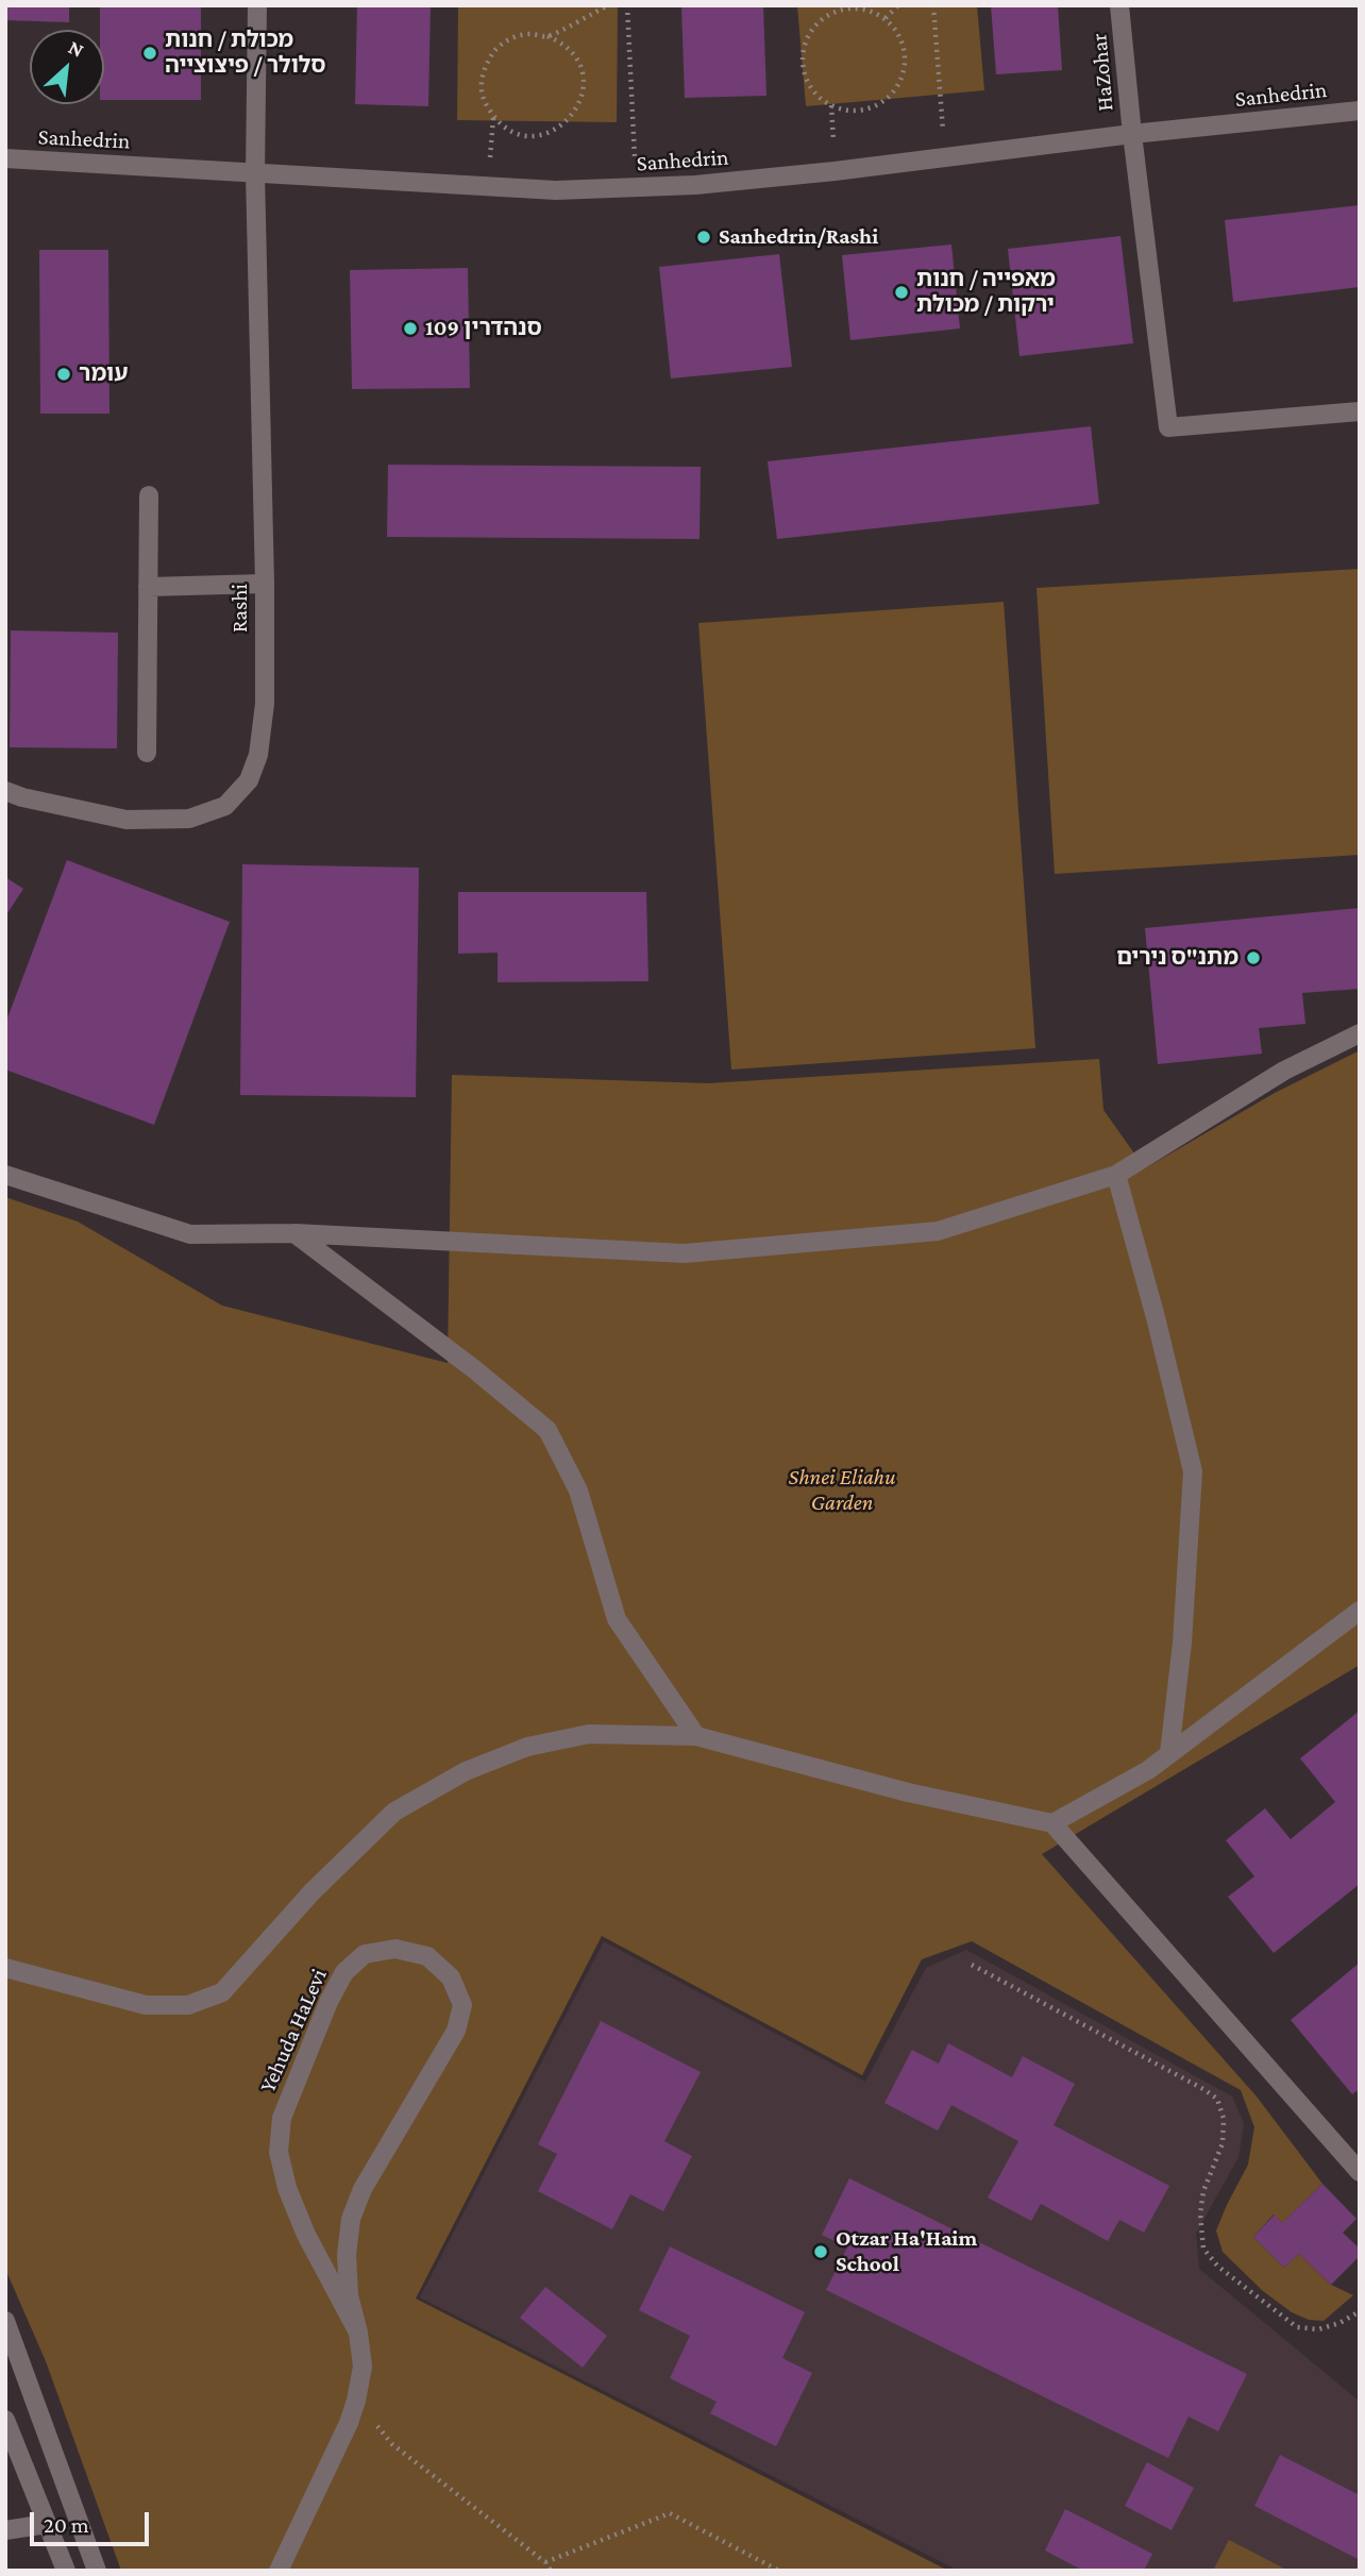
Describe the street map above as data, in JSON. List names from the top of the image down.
{
  "streets": {
    "street": [
      "HaZohar",
      "Sanhedrin",
      "Rashi",
      "Yehuda HaLevi"
    ]
  },
  "crossings": [
    ["HaZohar", "Sanhedrin"],
    ["Sanhedrin", "Rashi"]
  ],
  "parks": ["Shnei Eliahu Garden"],
  "places": [
    "מכולת / חנות סלולר / פיצוצייה",
    "Sanhedrin/Rashi",
    "מאפייה / חנות ירקות / מכולת",
    "סנהדרין 109",
    "עומר",
    "מתנ\"ס נירים",
    "Otzar Ha'Haim School"
  ],
  "scale_bar": "20 m",
  "north": "top right"
}
